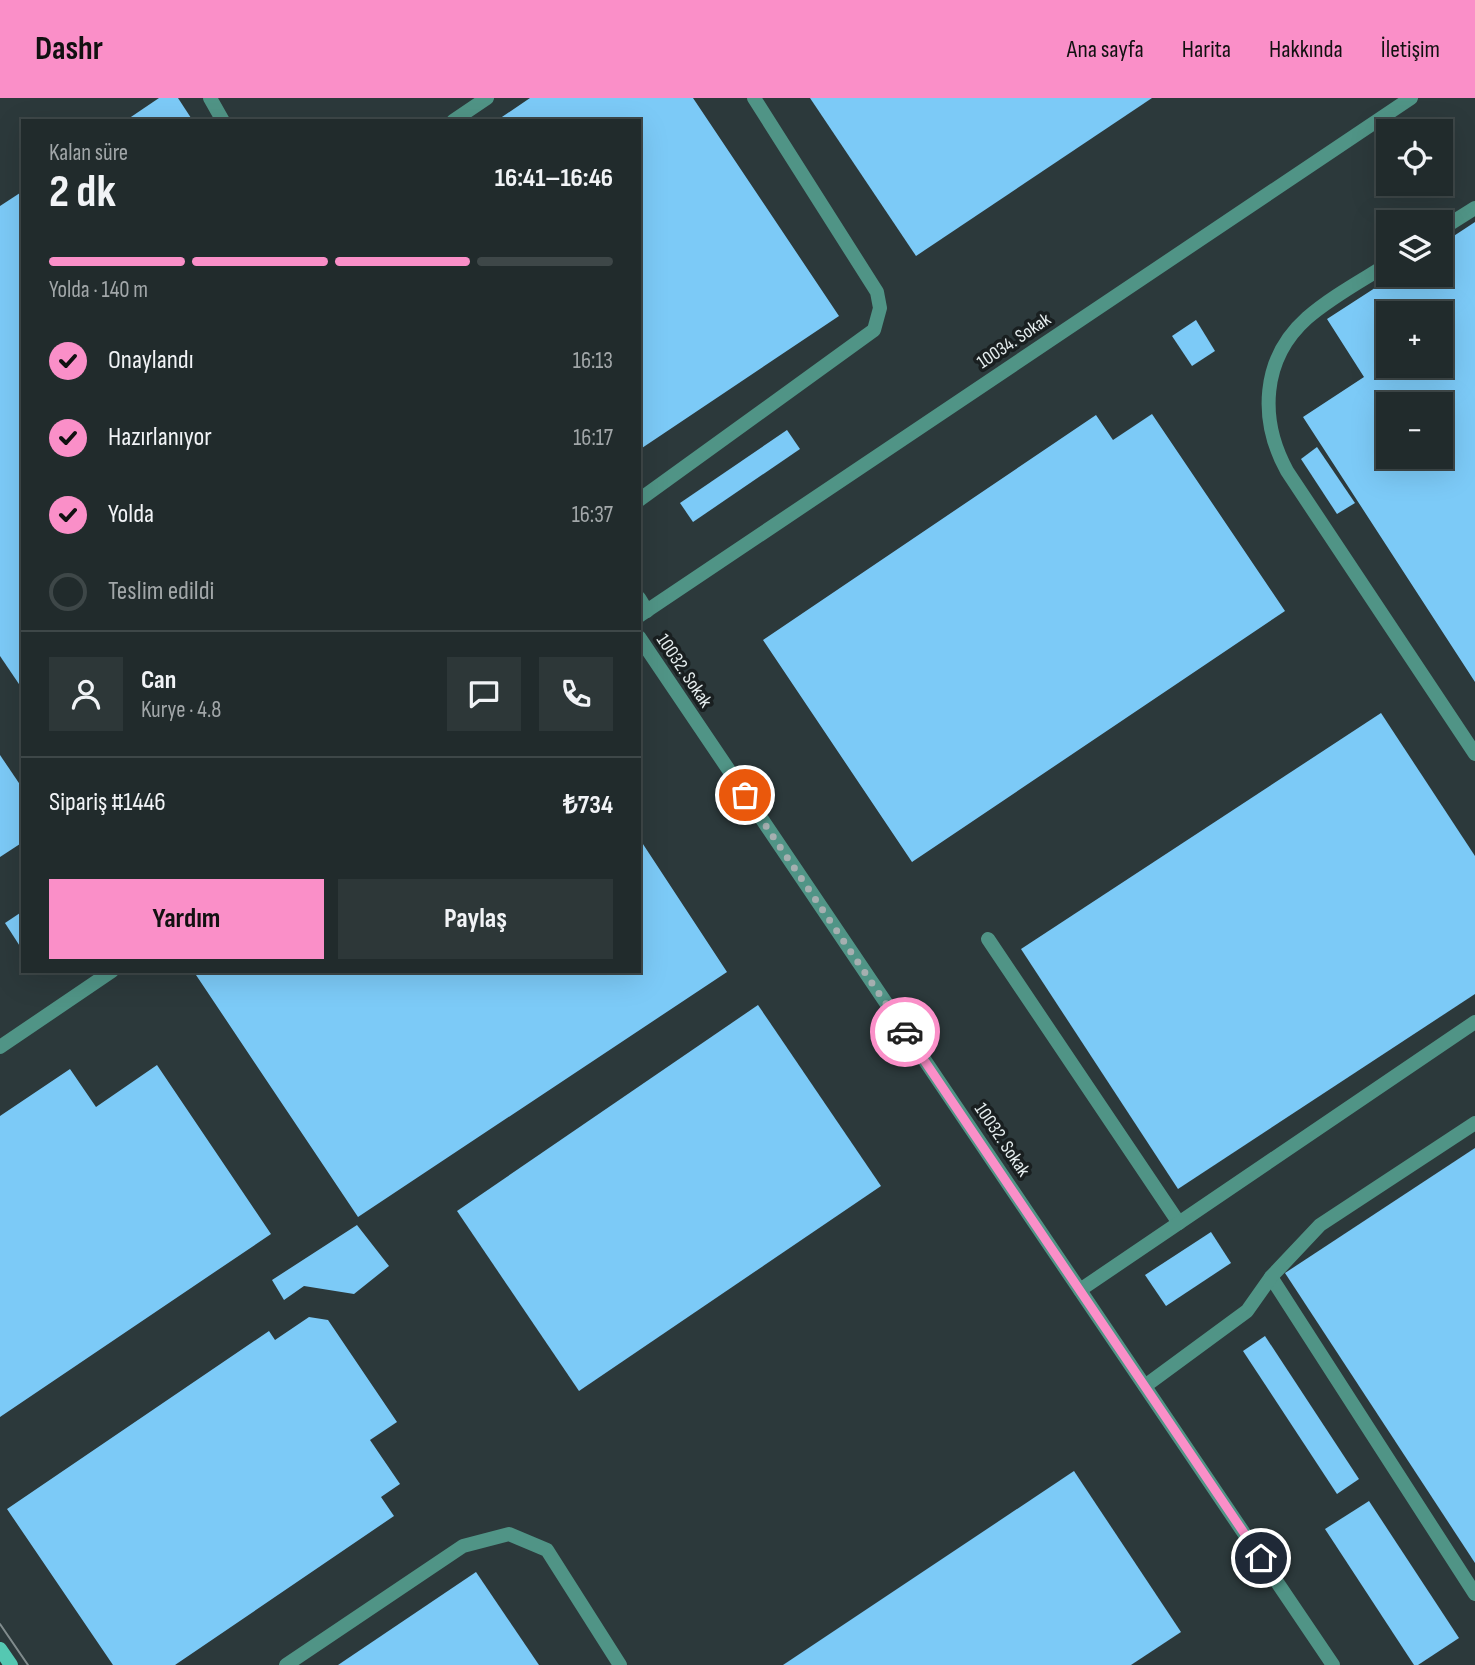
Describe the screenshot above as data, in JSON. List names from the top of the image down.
{
  "streets": {
    "street": ["10034. Sokak", "10032. Sokak"]
  },
  "page": {
    "header": "Dashr",
    "nav": [
      "Ana sayfa",
      "Harita",
      "Hakkında",
      "İletişim"
    ],
    "map_buttons": ["+", "−"],
    "heading": ["2 dk", "Kalan süre", "16:41–16:46"],
    "panel": [
      "Can",
      "Kurye · 4.8",
      "Sipariş #1446",
      "₺734"
    ],
    "bar": "Yolda · 140 m",
    "list": [
      ["Onaylandı", "16:13"],
      ["Hazırlanıyor", "16:17"],
      ["Yolda", "16:37"],
      "Teslim edildi"
    ],
    "buttons": ["Yardım", "Paylaş"]
  }
}
